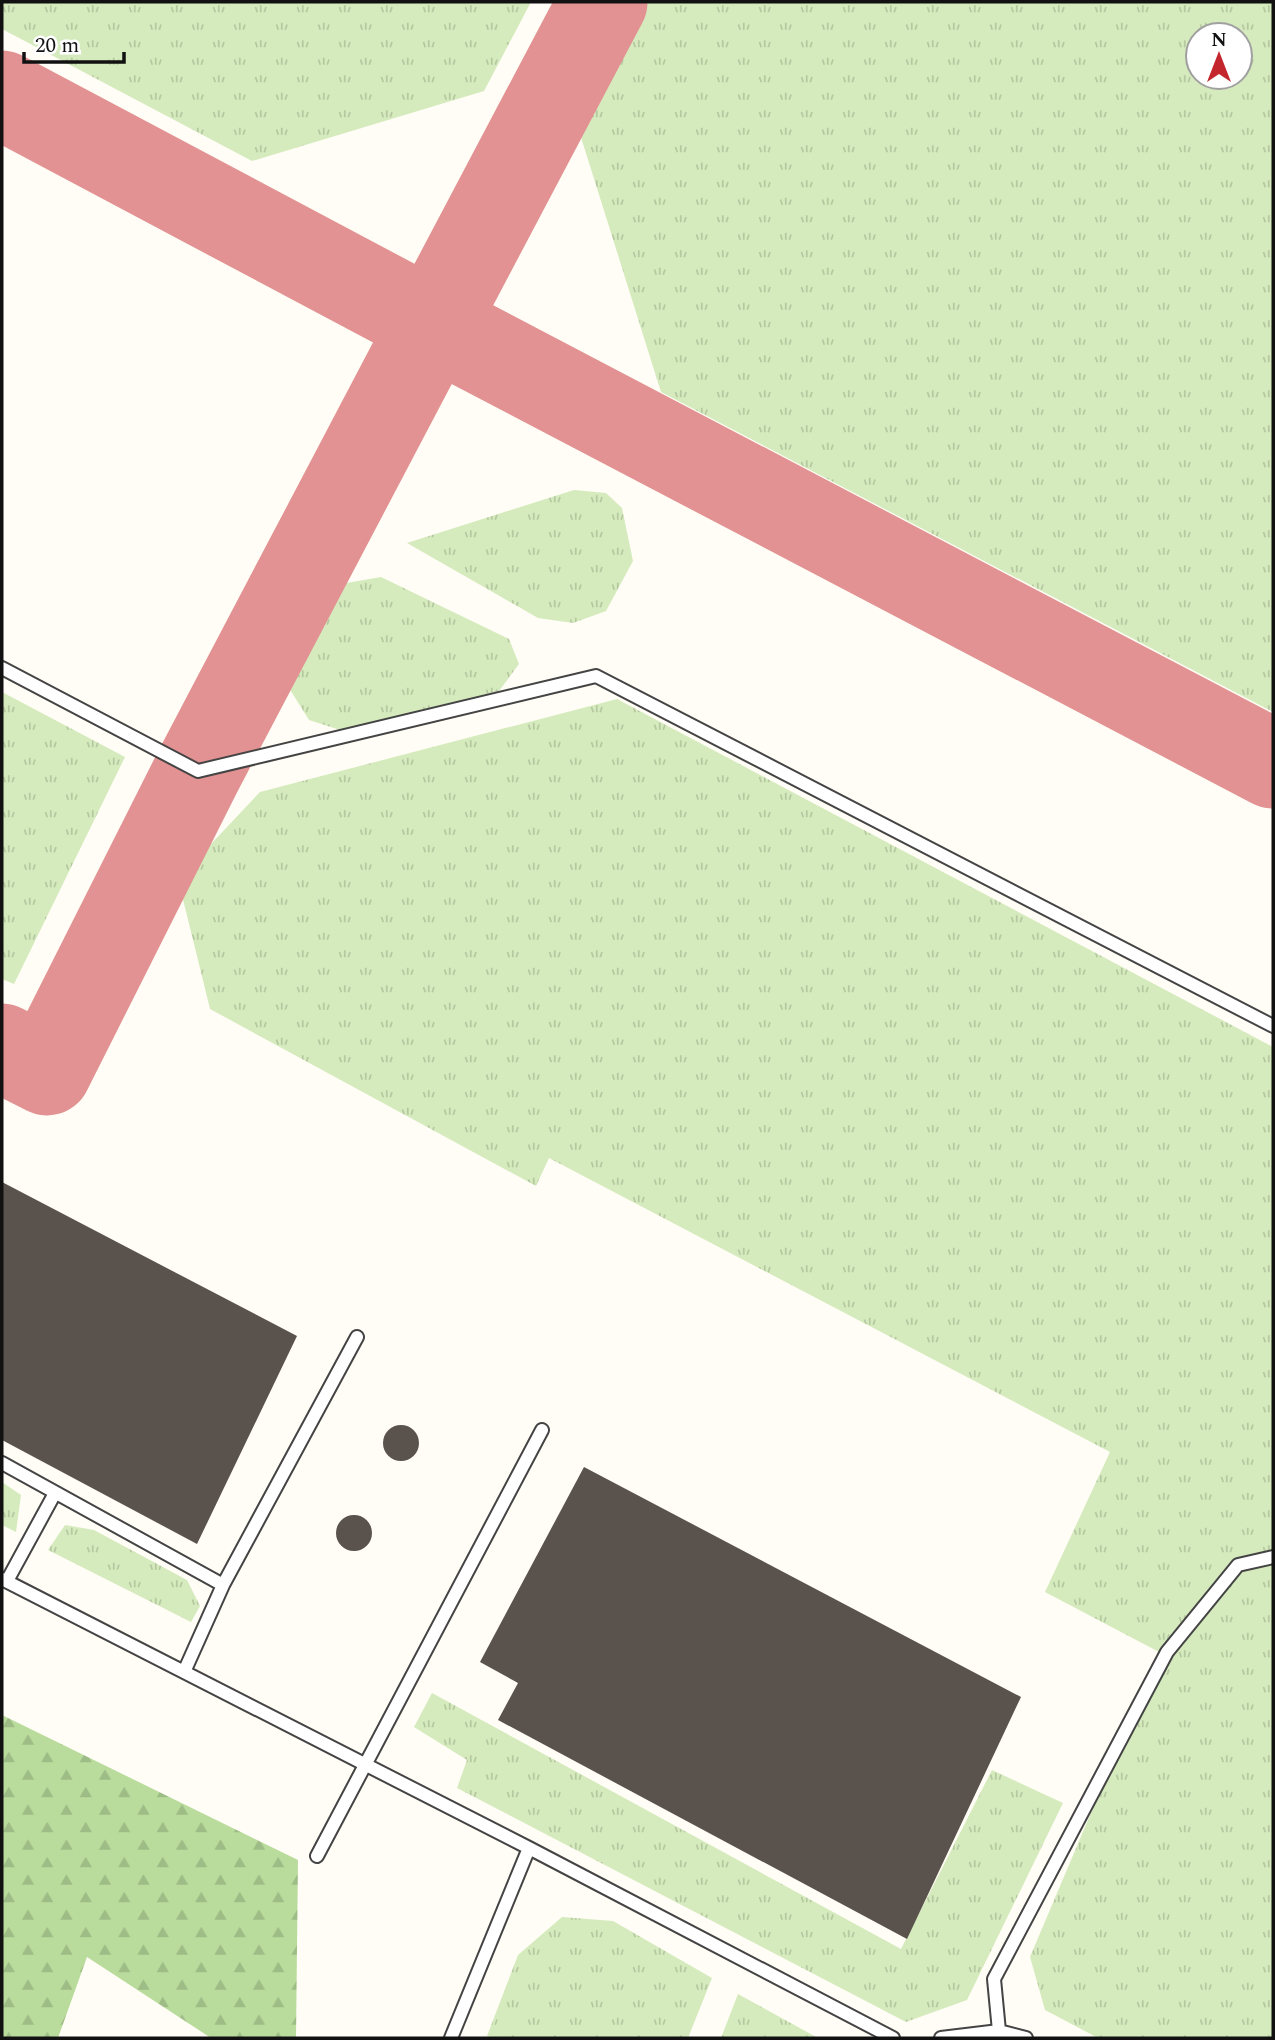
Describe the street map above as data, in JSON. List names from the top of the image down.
{
  "scale_bar": "20 m",
  "north": "top"
}
